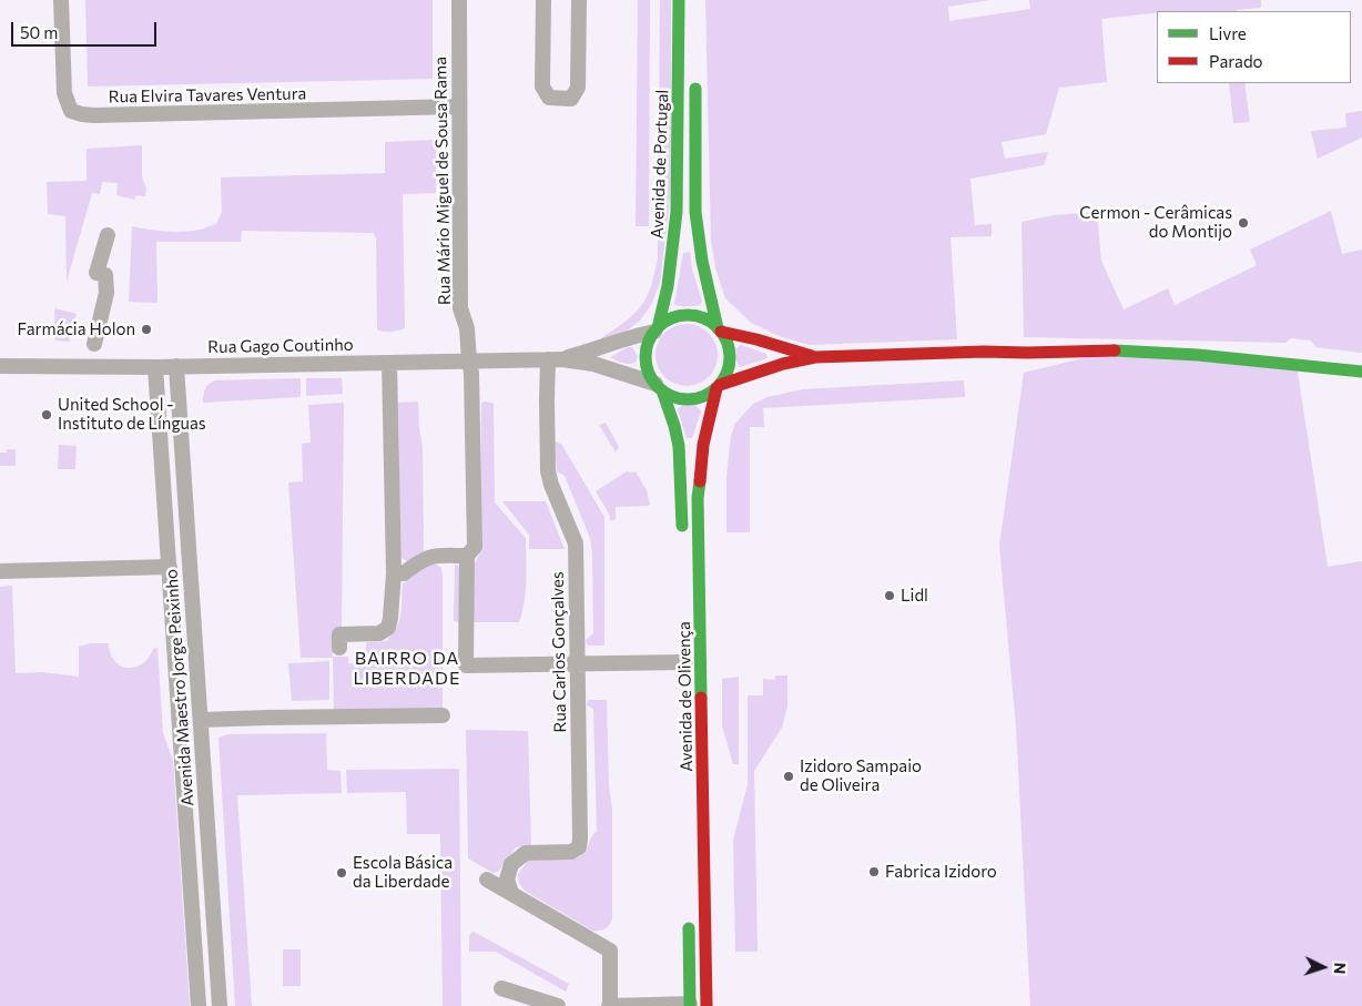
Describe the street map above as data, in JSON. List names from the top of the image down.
{
  "streets": {
    "main road": ["Avenida de Portugal", "Avenida de Olivença"],
    "street": [
      "Rua Elvira Tavares Ventura",
      "Rua Mário Miguel de Sousa Rama",
      "Rua Gago Coutinho",
      "Rua Carlos Gonçalves",
      "Avenida Maestro Jorge Peixinho"
    ]
  },
  "crossings": [
    ["Rua Elvira Tavares Ventura", "Rua Mário Miguel de Sousa Rama"],
    ["Avenida de Portugal", "Rua Gago Coutinho"],
    ["Avenida de Portugal", "Avenida de Olivença"],
    ["Rua Mário Miguel de Sousa Rama", "Rua Gago Coutinho"],
    ["Rua Mário Miguel de Sousa Rama", "Rua Carlos Gonçalves"],
    ["Rua Gago Coutinho", "Rua Carlos Gonçalves"],
    ["Rua Gago Coutinho", "Avenida Maestro Jorge Peixinho"],
    ["Rua Gago Coutinho", "Avenida de Olivença"]
  ],
  "districts": ["BAIRRO DA LIBERDADE"],
  "places": [
    "Cermon - Cerâmicas do Montijo",
    "Farmácia Holon",
    "United School - Instituto de Línguas",
    "Lidl",
    "Izidoro Sampaio de Oliveira",
    "Fabrica Izidoro",
    "Escola Básica da Liberdade"
  ],
  "legend": ["Livre", "Parado"],
  "scale_bar": "50 m",
  "north": "right"
}
